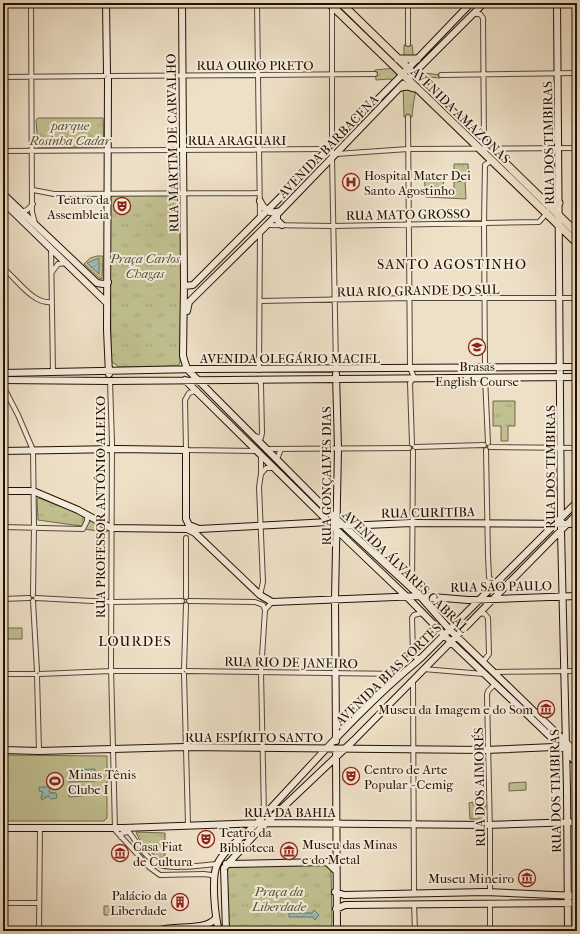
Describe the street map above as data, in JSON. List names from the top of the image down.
{
  "streets": {
    "main road": ["AVENIDA AMAZONAS"],
    "street": [
      "RUA OURO PRETO",
      "RUA ARAGUARI",
      "RUA MARTIM DE CARVALHO",
      "RUA DOS TIMBIRAS",
      "AVENIDA BARBACENA",
      "RUA MATO GROSSO",
      "RUA RIO GRANDE DO SUL",
      "AVENIDA OLEGÁRIO MACIEL",
      "RUA GONÇALVES DIAS",
      "RUA PROFESSOR ANTÔNIO ALEIXO",
      "RUA CURITIBA",
      "AVENIDA ÁLVARES CABRAL",
      "RUA SÃO PAULO",
      "RUA RIO DE JANEIRO",
      "AVENIDA BIAS FORTES",
      "RUA ESPÍRITO SANTO",
      "RUA DOS AIMORÉS",
      "RUA DA BAHIA"
    ]
  },
  "crossings": [
    ["RUA OURO PRETO", "RUA MARTIM DE CARVALHO"],
    ["RUA OURO PRETO", "RUA PROFESSOR ANTÔNIO ALEIXO"],
    ["AVENIDA AMAZONAS", "RUA DOS TIMBIRAS"],
    ["AVENIDA AMAZONAS", "AVENIDA BARBACENA"],
    ["AVENIDA AMAZONAS", "RUA MATO GROSSO"],
    ["RUA ARAGUARI", "RUA MARTIM DE CARVALHO"],
    ["RUA ARAGUARI", "AVENIDA BARBACENA"],
    ["RUA ARAGUARI", "RUA PROFESSOR ANTÔNIO ALEIXO"],
    ["RUA MARTIM DE CARVALHO", "AVENIDA BARBACENA"],
    ["RUA MARTIM DE CARVALHO", "AVENIDA OLEGÁRIO MACIEL"],
    ["RUA MARTIM DE CARVALHO", "AVENIDA ÁLVARES CABRAL"],
    ["RUA DOS TIMBIRAS", "RUA RIO GRANDE DO SUL"],
    ["RUA DOS TIMBIRAS", "AVENIDA OLEGÁRIO MACIEL"],
    ["RUA DOS TIMBIRAS", "RUA CURITIBA"],
    ["RUA DOS TIMBIRAS", "AVENIDA ÁLVARES CABRAL"],
    ["RUA DOS TIMBIRAS", "RUA SÃO PAULO"],
    ["RUA DOS TIMBIRAS", "AVENIDA BIAS FORTES"],
    ["RUA DOS TIMBIRAS", "RUA ESPÍRITO SANTO"],
    ["RUA DOS TIMBIRAS", "RUA DA BAHIA"],
    ["AVENIDA BARBACENA", "RUA MATO GROSSO"],
    ["AVENIDA BARBACENA", "RUA GONÇALVES DIAS"],
    ["RUA MATO GROSSO", "RUA GONÇALVES DIAS"],
    ["RUA RIO GRANDE DO SUL", "RUA GONÇALVES DIAS"],
    ["AVENIDA OLEGÁRIO MACIEL", "RUA GONÇALVES DIAS"],
    ["AVENIDA OLEGÁRIO MACIEL", "RUA PROFESSOR ANTÔNIO ALEIXO"],
    ["AVENIDA OLEGÁRIO MACIEL", "AVENIDA ÁLVARES CABRAL"],
    ["RUA GONÇALVES DIAS", "AVENIDA ÁLVARES CABRAL"],
    ["RUA GONÇALVES DIAS", "RUA SÃO PAULO"],
    ["RUA GONÇALVES DIAS", "RUA RIO DE JANEIRO"],
    ["RUA GONÇALVES DIAS", "AVENIDA BIAS FORTES"],
    ["RUA GONÇALVES DIAS", "RUA ESPÍRITO SANTO"],
    ["RUA GONÇALVES DIAS", "RUA DA BAHIA"],
    ["RUA PROFESSOR ANTÔNIO ALEIXO", "RUA RIO DE JANEIRO"],
    ["RUA PROFESSOR ANTÔNIO ALEIXO", "RUA ESPÍRITO SANTO"],
    ["RUA PROFESSOR ANTÔNIO ALEIXO", "RUA DA BAHIA"],
    ["RUA CURITIBA", "AVENIDA ÁLVARES CABRAL"],
    ["RUA CURITIBA", "AVENIDA BIAS FORTES"],
    ["AVENIDA ÁLVARES CABRAL", "RUA SÃO PAULO"],
    ["AVENIDA ÁLVARES CABRAL", "AVENIDA BIAS FORTES"],
    ["AVENIDA ÁLVARES CABRAL", "RUA ESPÍRITO SANTO"],
    ["AVENIDA ÁLVARES CABRAL", "RUA DOS AIMORÉS"],
    ["RUA SÃO PAULO", "AVENIDA BIAS FORTES"],
    ["RUA RIO DE JANEIRO", "AVENIDA BIAS FORTES"],
    ["AVENIDA BIAS FORTES", "RUA ESPÍRITO SANTO"],
    ["AVENIDA BIAS FORTES", "RUA DA BAHIA"],
    ["RUA ESPÍRITO SANTO", "RUA DOS AIMORÉS"],
    ["RUA DOS AIMORÉS", "RUA DA BAHIA"]
  ],
  "districts": ["SANTO AGOSTINHO", "LOURDES"],
  "parks": ["parque Rosinha Cadar", "Praça Carlos Chagas", "Praça da Liberdade"],
  "places": {
    "hospital": ["Hospital Mater Dei Santo Agostinho"],
    "theatre": ["Teatro da Assembleia", "Centro de Arte Popular - Cemig", "Teatro da Biblioteca"],
    "school or university": ["Brasas English Course"],
    "museum": [
      "Museu da Imagem e do Som",
      "Museu das Minas e do Metal",
      "Casa Fiat de Cultura",
      "Museu Mineiro"
    ],
    "sports": ["Minas Tênis Clube I"],
    "building": ["Palácio da Liberdade"]
  }
}
